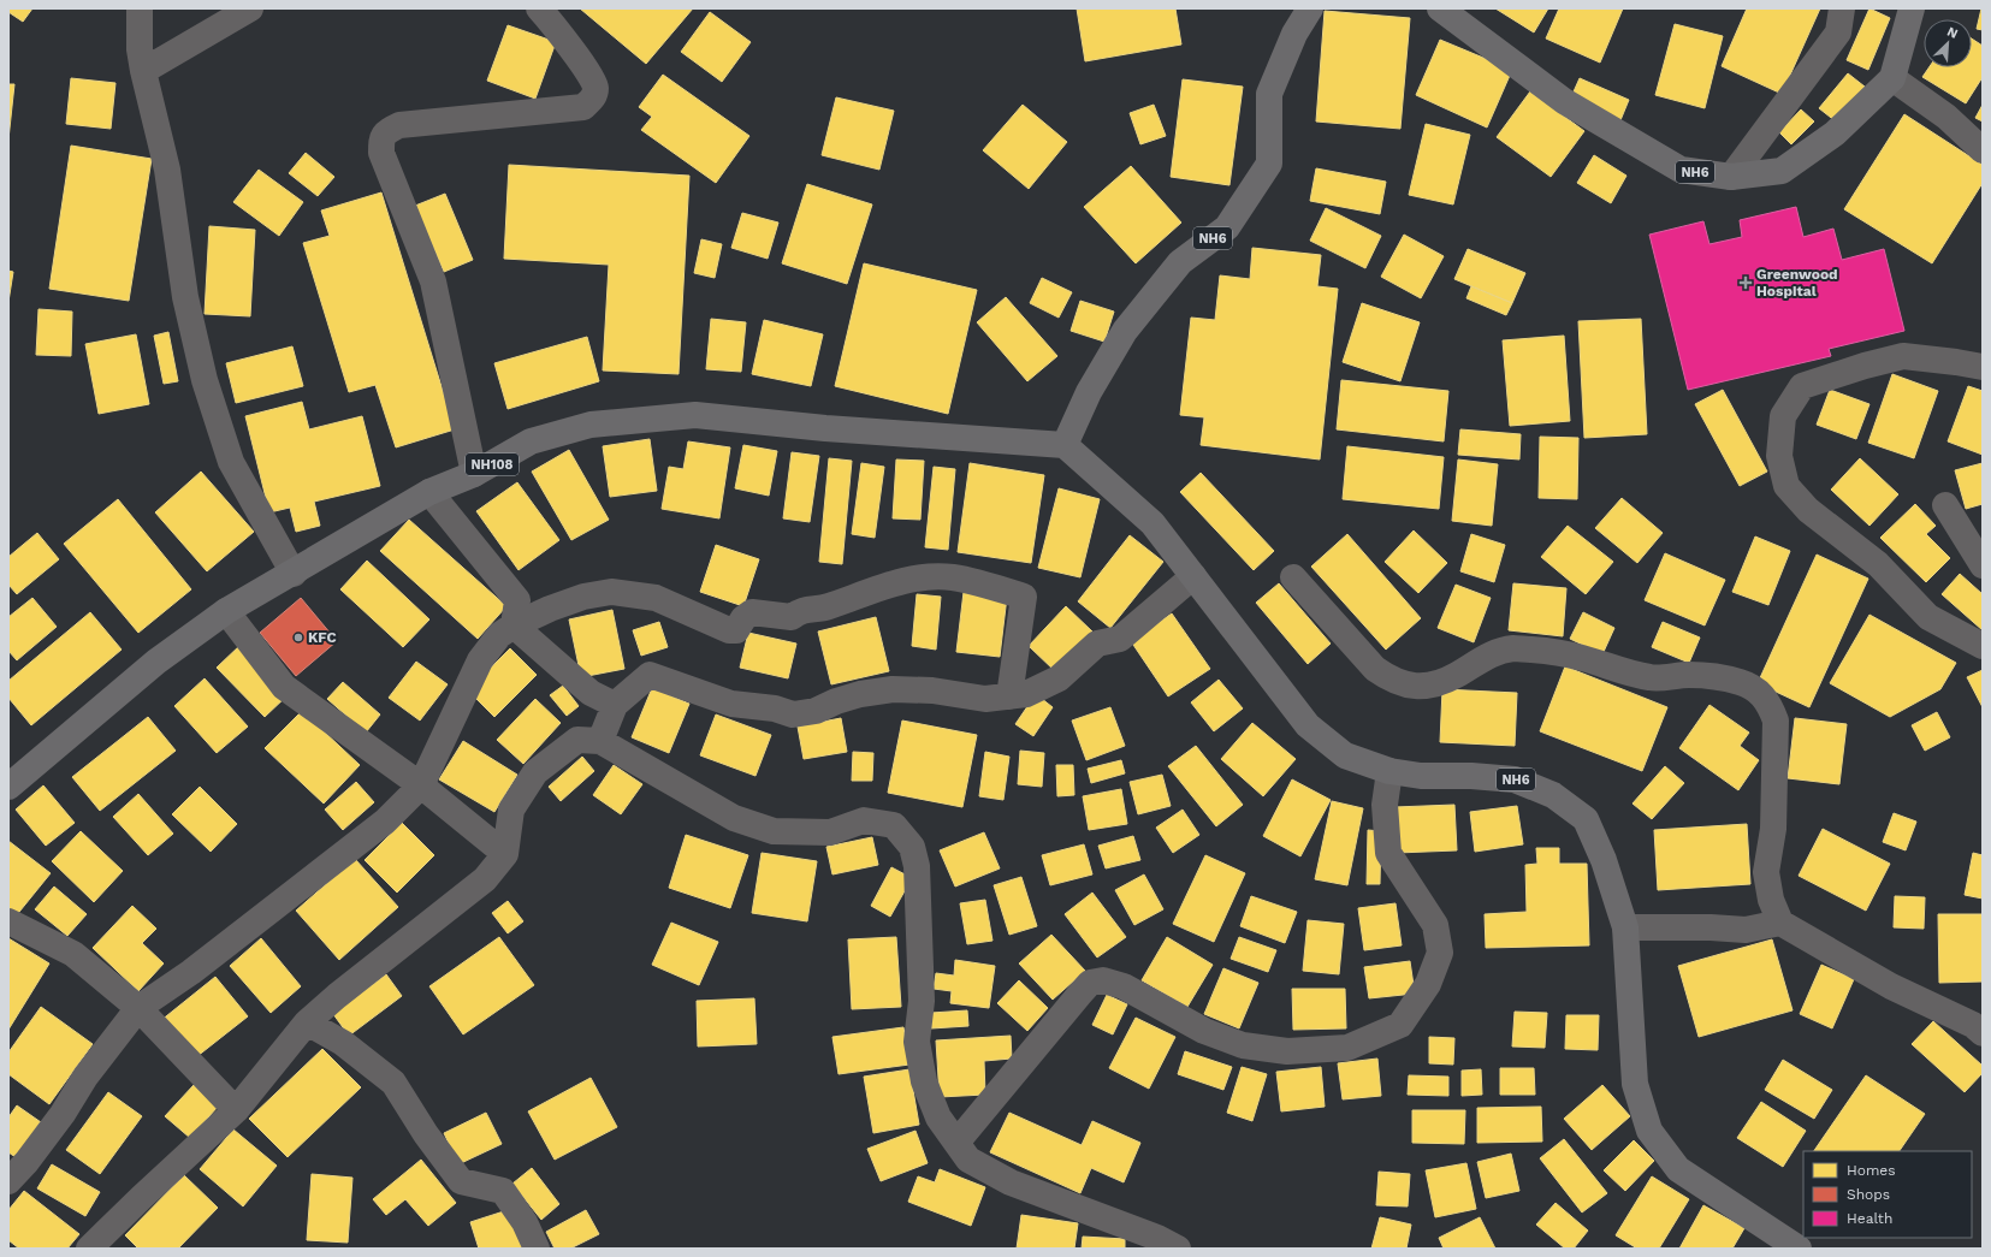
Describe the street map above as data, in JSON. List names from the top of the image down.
{
  "streets": {
    "highway": ["NH6", "NH108"]
  },
  "crossings": [
    ["NH6", "NH108"]
  ],
  "places": {
    "health": ["Greenwood Hospital"],
    "other": ["KFC"]
  },
  "legend": ["Homes", "Shops", "Health"],
  "north": "top right"
}
